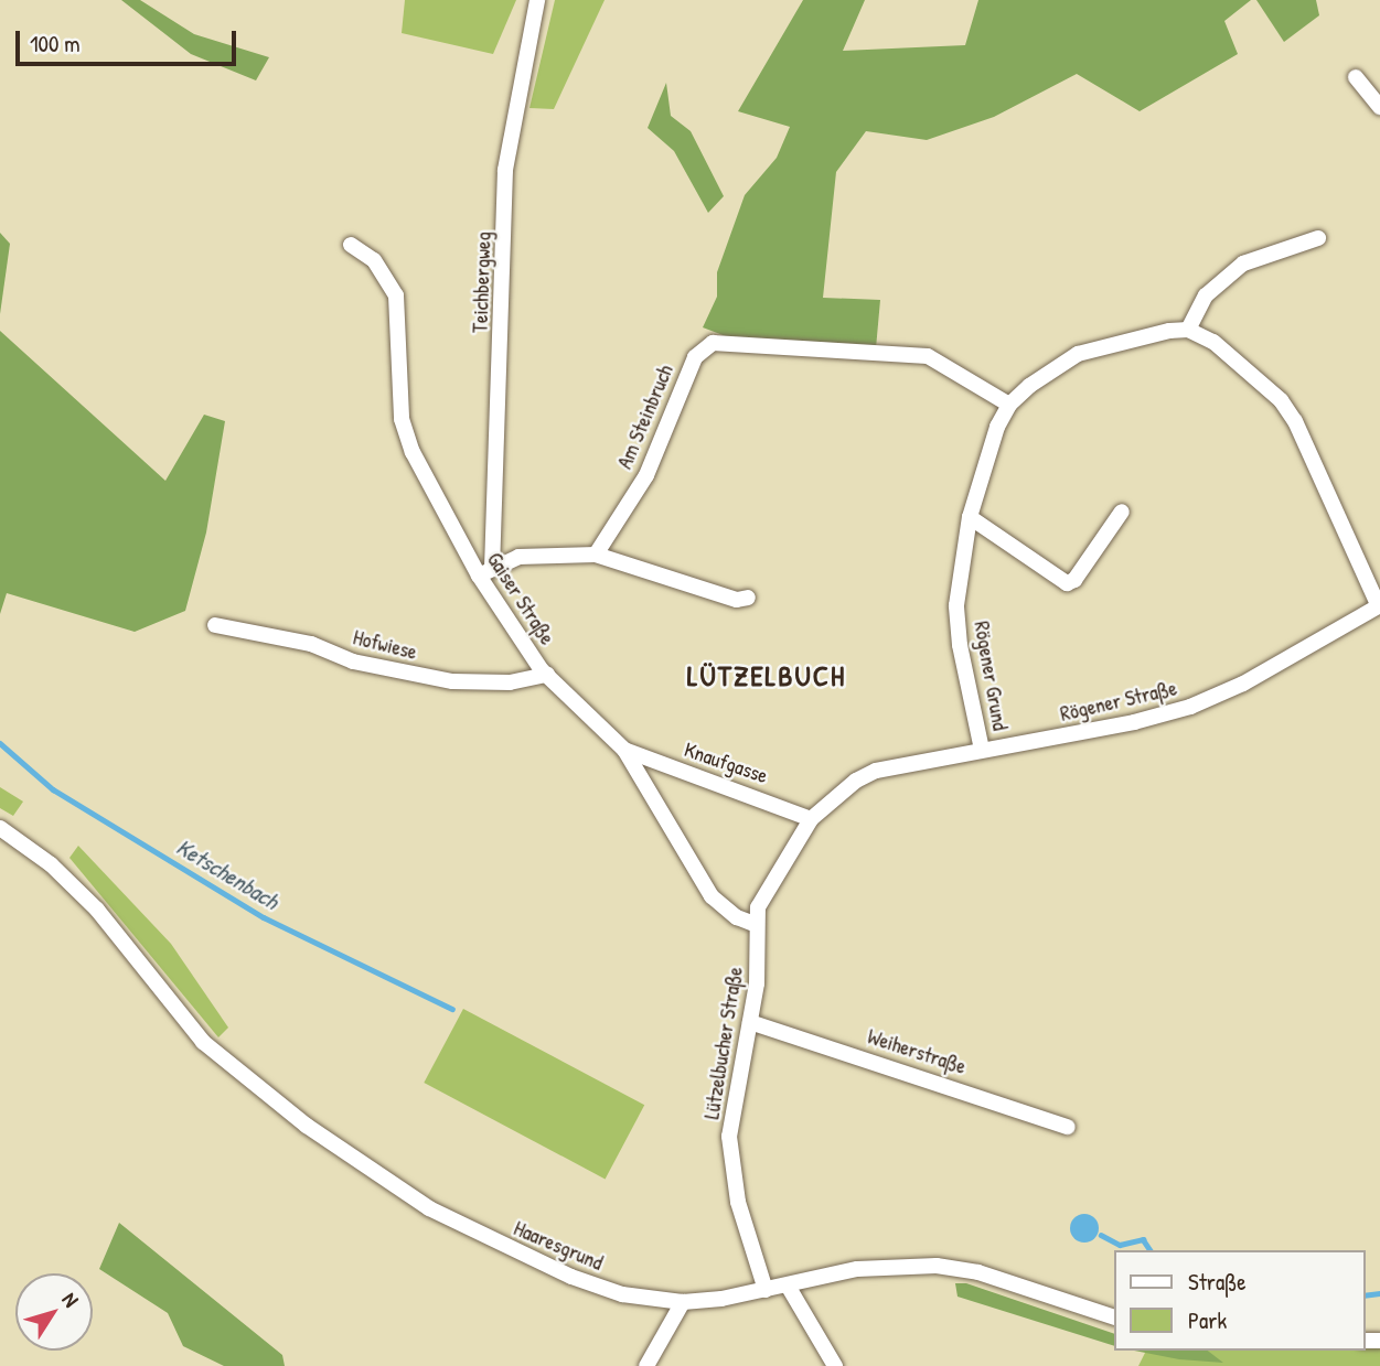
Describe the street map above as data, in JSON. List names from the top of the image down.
{
  "streets": {
    "street": [
      "Teichbergweg",
      "Am Steinbruch",
      "Gaiser Straße",
      "Hofwiese",
      "Rögener Grund",
      "Rögener Straße",
      "Knaufgasse",
      "Lützelbucher Straße",
      "Weiherstraße",
      "Haaresgrund"
    ]
  },
  "crossings": [
    ["Teichbergweg", "Gaiser Straße"],
    ["Am Steinbruch", "Rögener Grund"],
    ["Gaiser Straße", "Hofwiese"],
    ["Gaiser Straße", "Knaufgasse"],
    ["Gaiser Straße", "Lützelbucher Straße"],
    ["Rögener Grund", "Rögener Straße"],
    ["Rögener Grund", "Lützelbucher Straße"],
    ["Rögener Straße", "Lützelbucher Straße"],
    ["Knaufgasse", "Lützelbucher Straße"],
    ["Lützelbucher Straße", "Weiherstraße"],
    ["Lützelbucher Straße", "Haaresgrund"]
  ],
  "districts": ["LÜTZELBUCH"],
  "water": ["Ketschenbach"],
  "legend": ["Straße", "Park"],
  "scale_bar": "100 m",
  "north": "top right"
}
